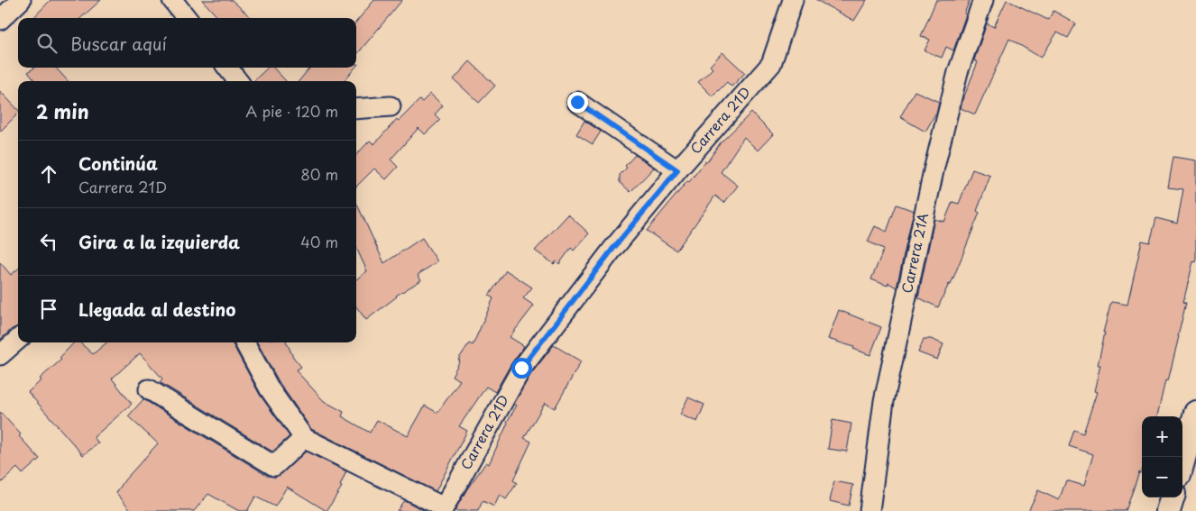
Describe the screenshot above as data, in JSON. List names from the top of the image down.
{
  "streets": {
    "street": ["Carrera 21D", "Carrera 21A"]
  },
  "page": {
    "search": "Buscar aquí",
    "heading": ["2 min", "A pie · 120 m"],
    "list": [
      ["Continúa", "Carrera 21D", "80 m"],
      ["Gira a la izquierda", "40 m"],
      "Llegada al destino"
    ],
    "map_buttons": ["+", "−"]
  }
}
